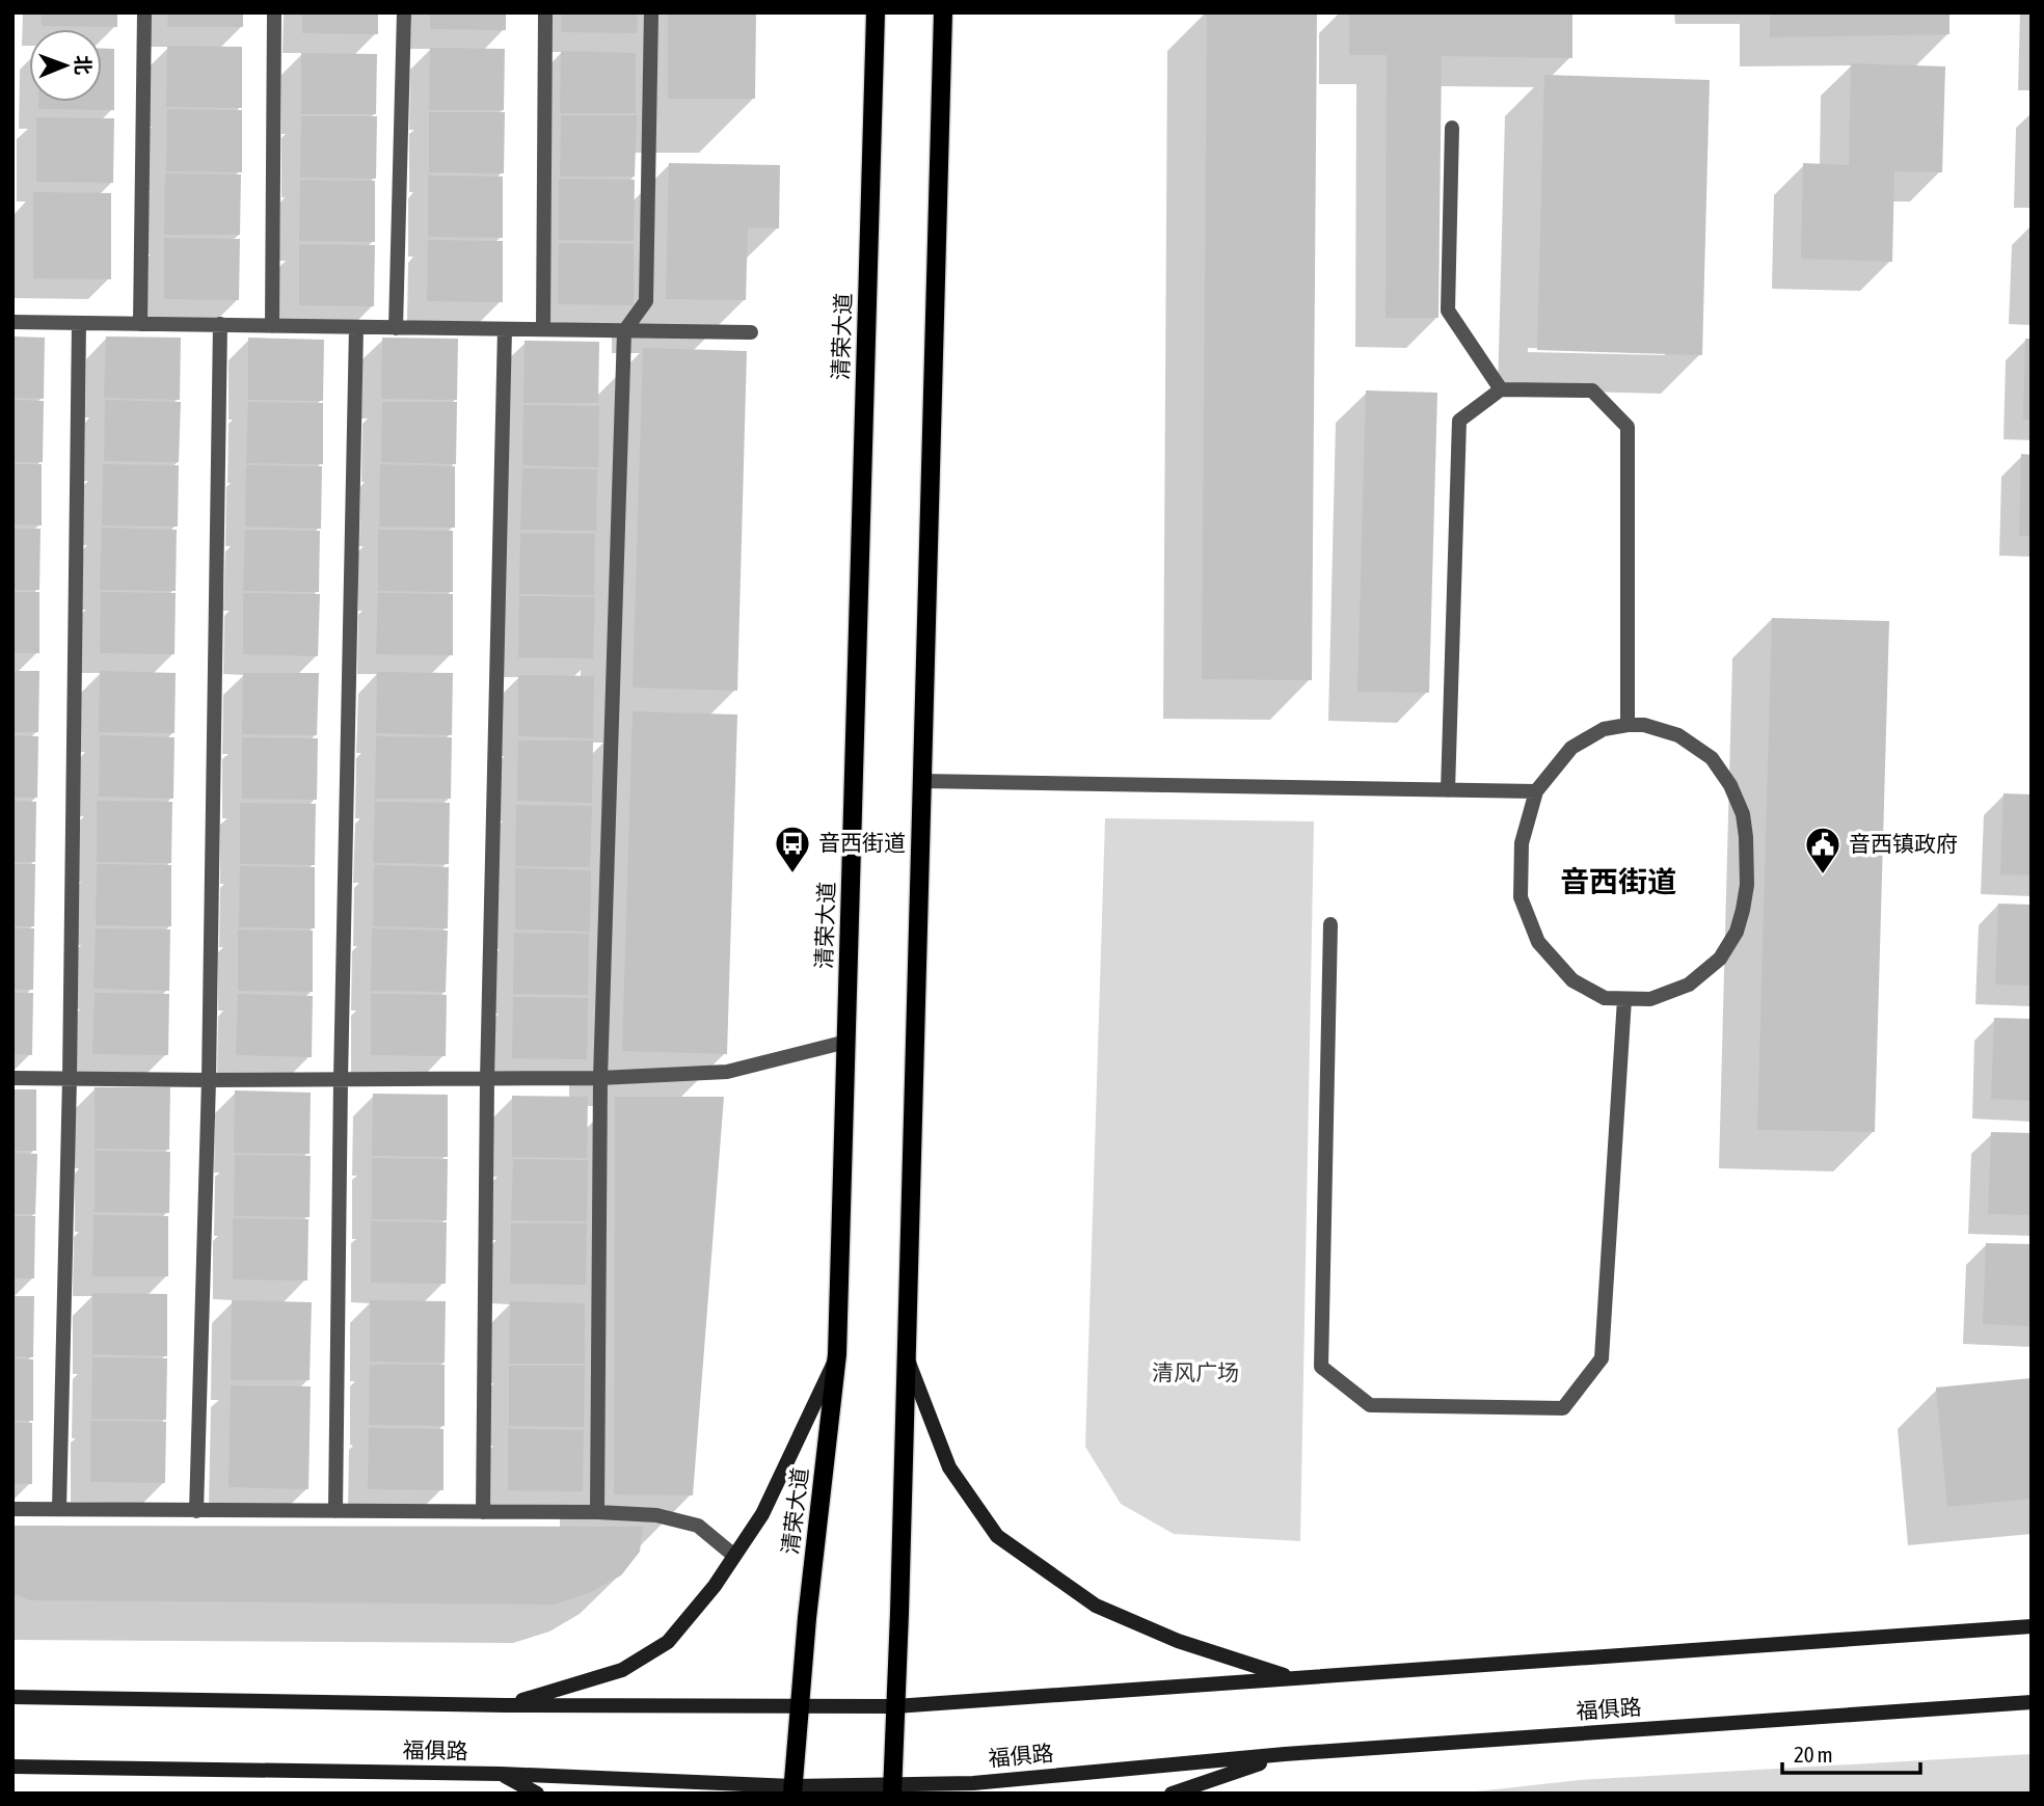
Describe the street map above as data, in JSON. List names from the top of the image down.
{
  "streets": {
    "main road": ["清荣大道", "福俱路"]
  },
  "crossings": [
    ["清荣大道", "福俱路"]
  ],
  "districts": ["音西街道"],
  "parks": ["清风广场"],
  "places": {
    "bus stop": ["音西街道"],
    "public building": ["音西镇政府"]
  },
  "scale_bar": "20 m",
  "north": "right"
}
